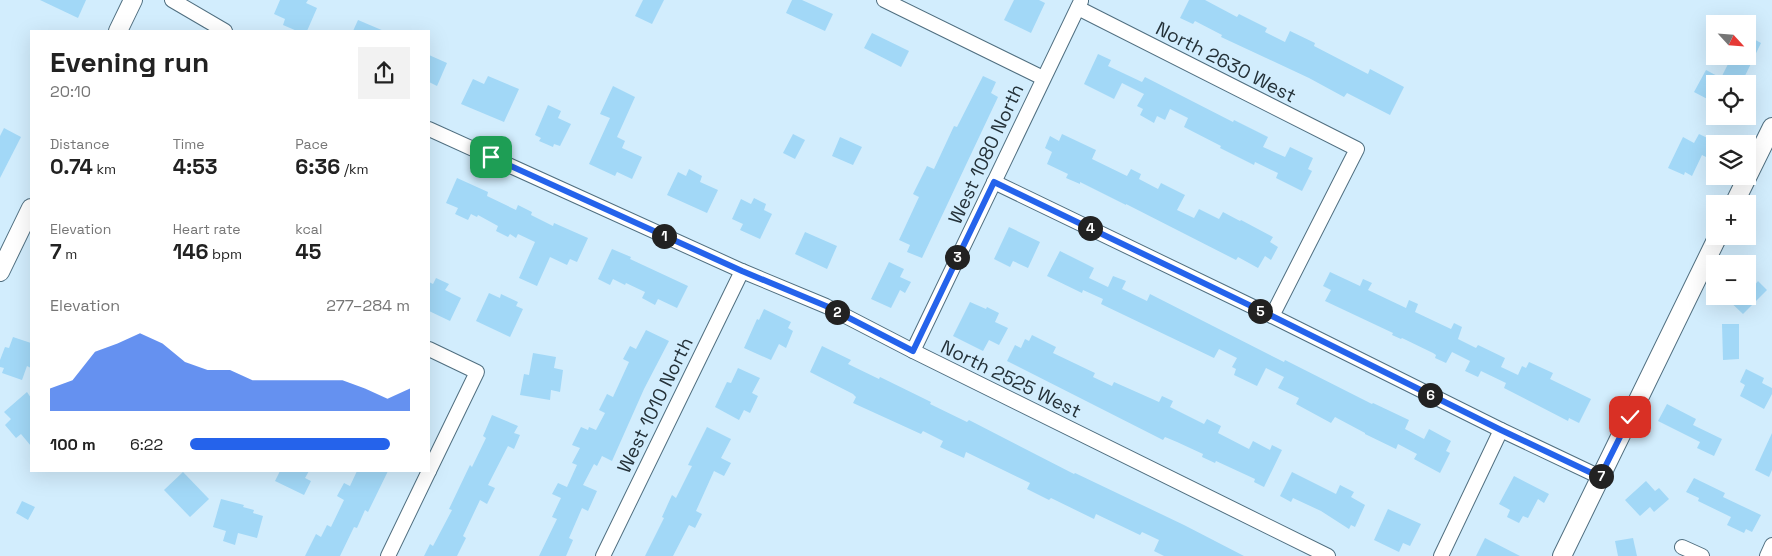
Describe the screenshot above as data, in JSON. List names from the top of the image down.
{
  "streets": {
    "street": [
      "North 2630 West",
      "West 1080 North",
      "North 2525 West",
      "West 1010 North"
    ]
  },
  "crossings": [
    ["North 2630 West", "West 1080 North"],
    ["West 1080 North", "North 2525 West"],
    ["North 2525 West", "West 1010 North"]
  ],
  "north": "bottom right",
  "page": {
    "map_buttons": ["+", "−"],
    "heading": ["Evening run", "20:10"],
    "stats": [
      ["Distance", "0.74 km"],
      ["Time", "4:53"],
      ["Pace", "6:36 /km"],
      ["Elevation", "7 m"],
      ["Heart rate", "146 bpm"],
      ["kcal", "45"]
    ],
    "pins": [
      "4",
      "1",
      "3",
      "5",
      "2",
      "6",
      "7"
    ],
    "chart": ["Elevation", "277–284 m"],
    "list": [
      {
        "name": "100 m",
        "note": "6:22"
      }
    ]
  }
}
